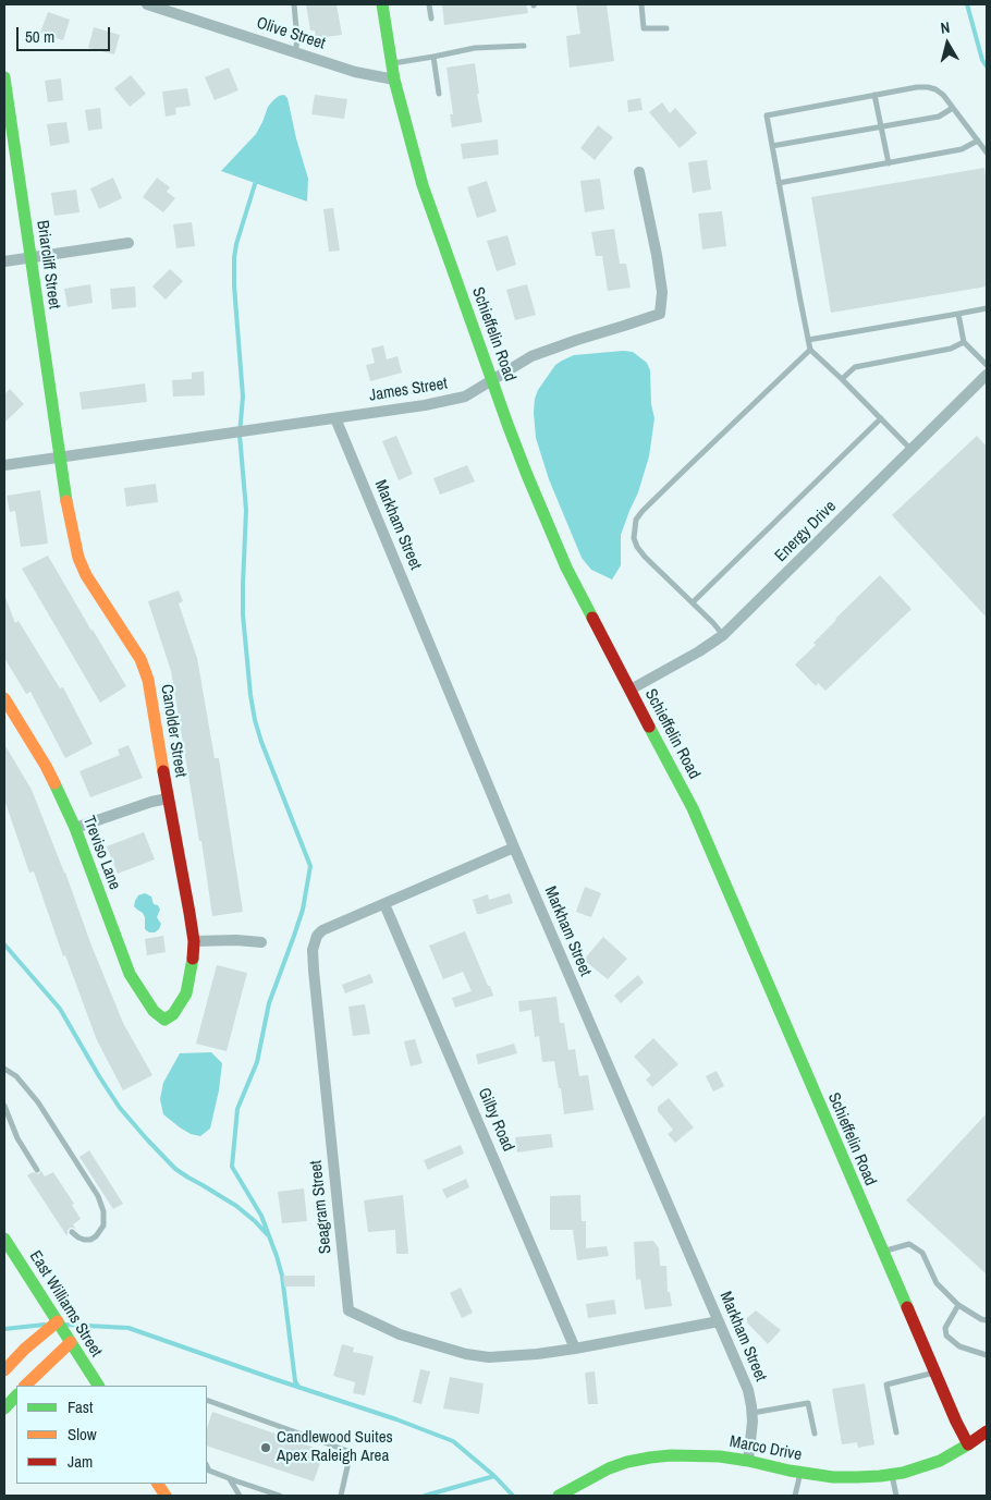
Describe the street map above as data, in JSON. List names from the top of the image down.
{
  "streets": {
    "street": [
      "Olive Street",
      "Briarcliff Street",
      "Schieffelin Road",
      "James Street",
      "Markham Street",
      "Energy Drive",
      "Canolder Street",
      "Treviso Lane",
      "Gilby Road",
      "Seagram Street",
      "East Williams Street",
      "Marco Drive"
    ]
  },
  "crossings": [
    ["Olive Street", "Schieffelin Road"],
    ["Briarcliff Street", "James Street"],
    ["Briarcliff Street", "Canolder Street"],
    ["Schieffelin Road", "James Street"],
    ["Schieffelin Road", "Energy Drive"],
    ["Schieffelin Road", "Marco Drive"],
    ["James Street", "Markham Street"],
    ["James Street", "Canolder Street"],
    ["Markham Street", "Seagram Street"],
    ["Markham Street", "Marco Drive"],
    ["Canolder Street", "Treviso Lane"],
    ["Gilby Road", "Seagram Street"]
  ],
  "places": ["Candlewood Suites Apex Raleigh Area"],
  "legend": ["Fast", "Slow", "Jam"],
  "scale_bar": "50 m",
  "north": "top"
}
